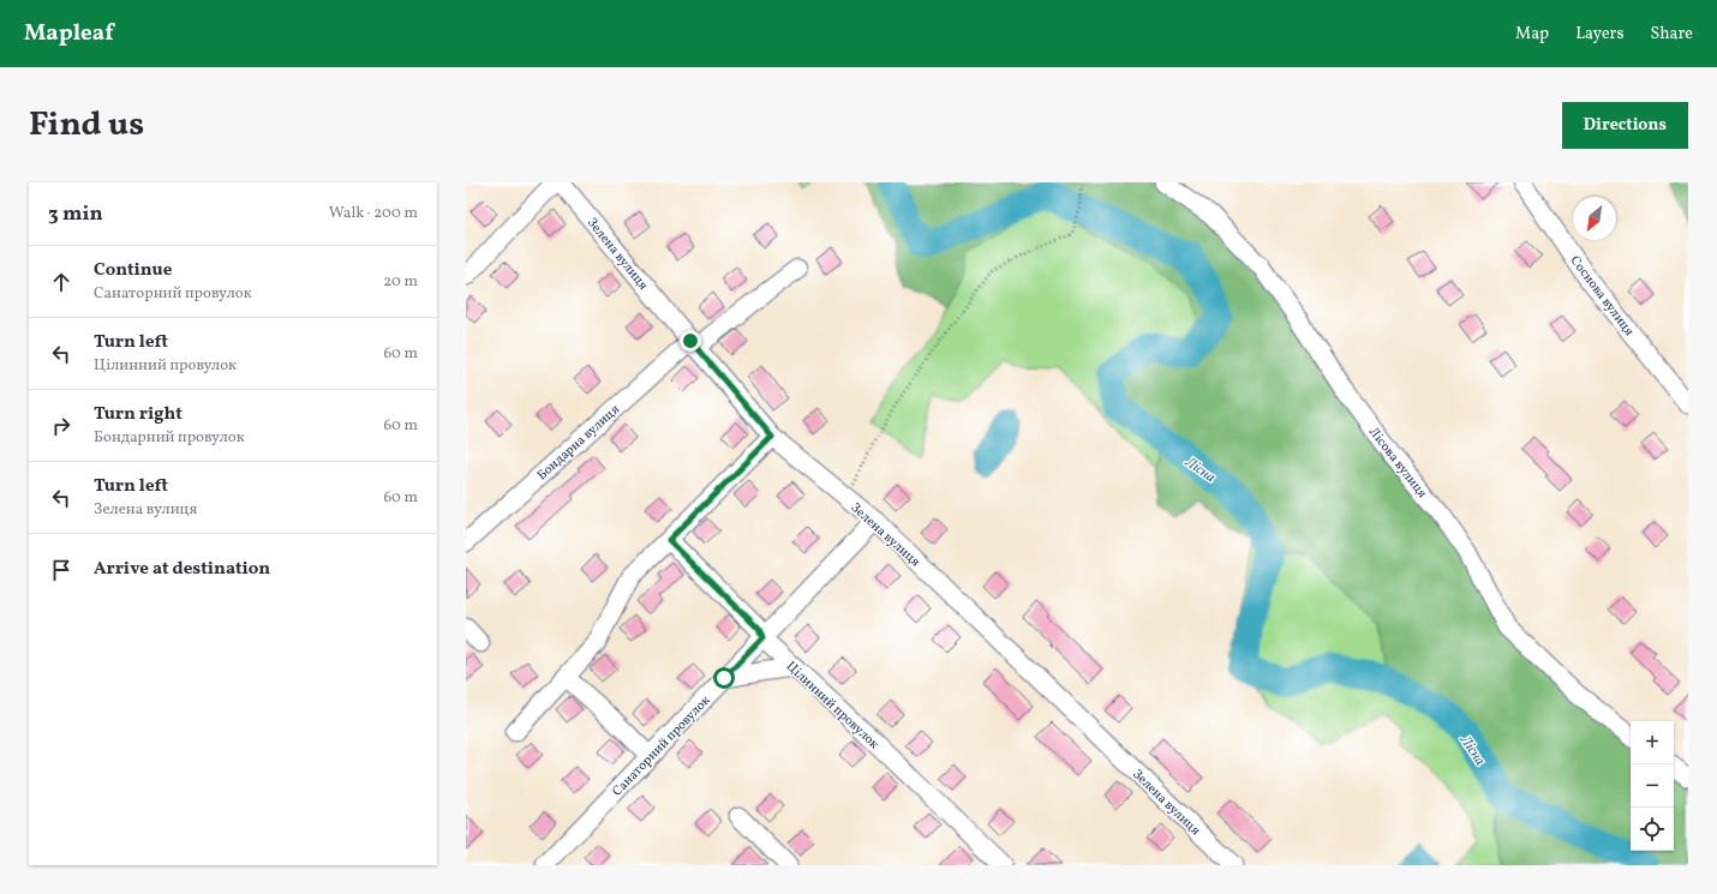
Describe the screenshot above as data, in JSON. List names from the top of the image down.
{
  "streets": {
    "street": [
      "Зелена вулиця",
      "Соснова вулиця",
      "Бондарна вулиця",
      "Лісова вулиця",
      "Цілинний провулок",
      "Санаторний провулок"
    ]
  },
  "crossings": [
    ["Зелена вулиця", "Бондарна вулиця"],
    ["Зелена вулиця", "Санаторний провулок"],
    ["Цілинний провулок", "Санаторний провулок"]
  ],
  "water": ["Лісна"],
  "north": "bottom left",
  "page": {
    "header": "Mapleaf",
    "nav": ["Map", "Layers", "Share"],
    "title": "Find us",
    "buttons": "Directions",
    "heading": ["3 min", "Walk · 200 m"],
    "list": [
      ["Continue", "Санаторний провулок", "20 m"],
      ["Turn left", "Цілинний провулок", "60 m"],
      ["Turn right", "Бондарний провулок", "60 m"],
      ["Turn left", "Зелена вулиця", "60 m"],
      "Arrive at destination"
    ],
    "map_buttons": ["+", "−"]
  }
}
